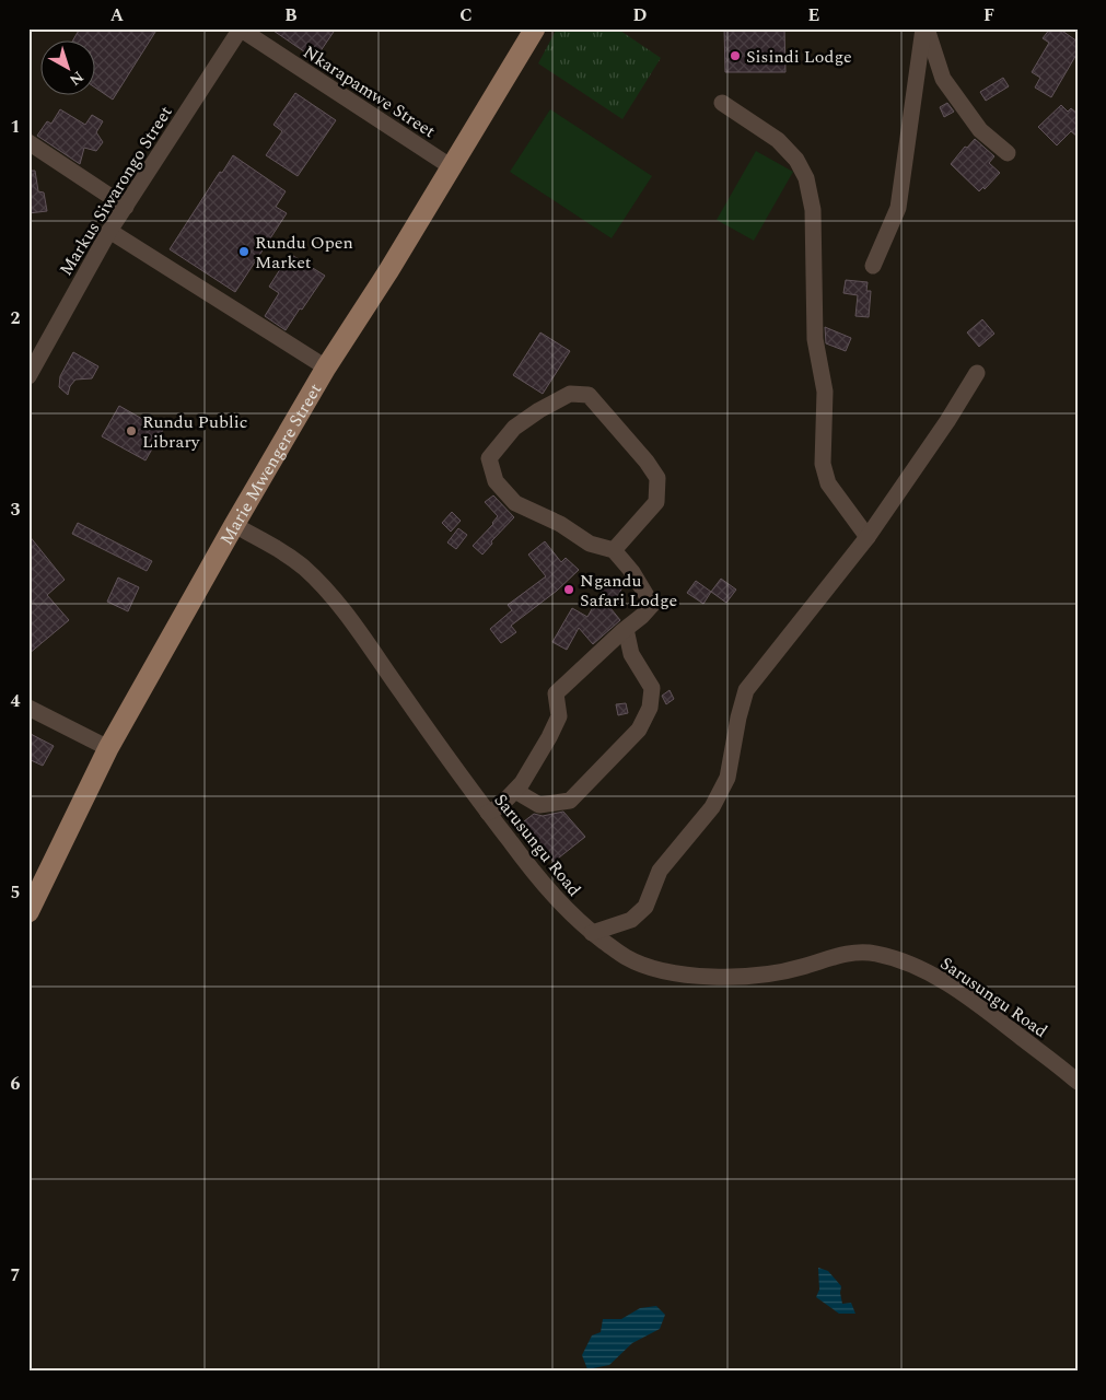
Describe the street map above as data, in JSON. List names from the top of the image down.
{
  "streets": {
    "main road": ["Marie Mwengere Street"],
    "street": ["Nkarapamwe Street", "Markus Siwarongo Street", "Sarusungu Road"]
  },
  "crossings": [
    ["Nkarapamwe Street", "Markus Siwarongo Street"],
    ["Nkarapamwe Street", "Marie Mwengere Street"],
    ["Marie Mwengere Street", "Sarusungu Road"]
  ],
  "places": [
    "Sisindi Lodge",
    "Rundu Open Market",
    "Rundu Public Library",
    "Ngandu Safari Lodge"
  ],
  "north": "bottom right",
  "grid": {
    "columns": [
      "A",
      "B",
      "C",
      "D",
      "E",
      "F"
    ],
    "rows": [
      "1",
      "2",
      "3",
      "4",
      "5",
      "6",
      "7"
    ]
  }
}
